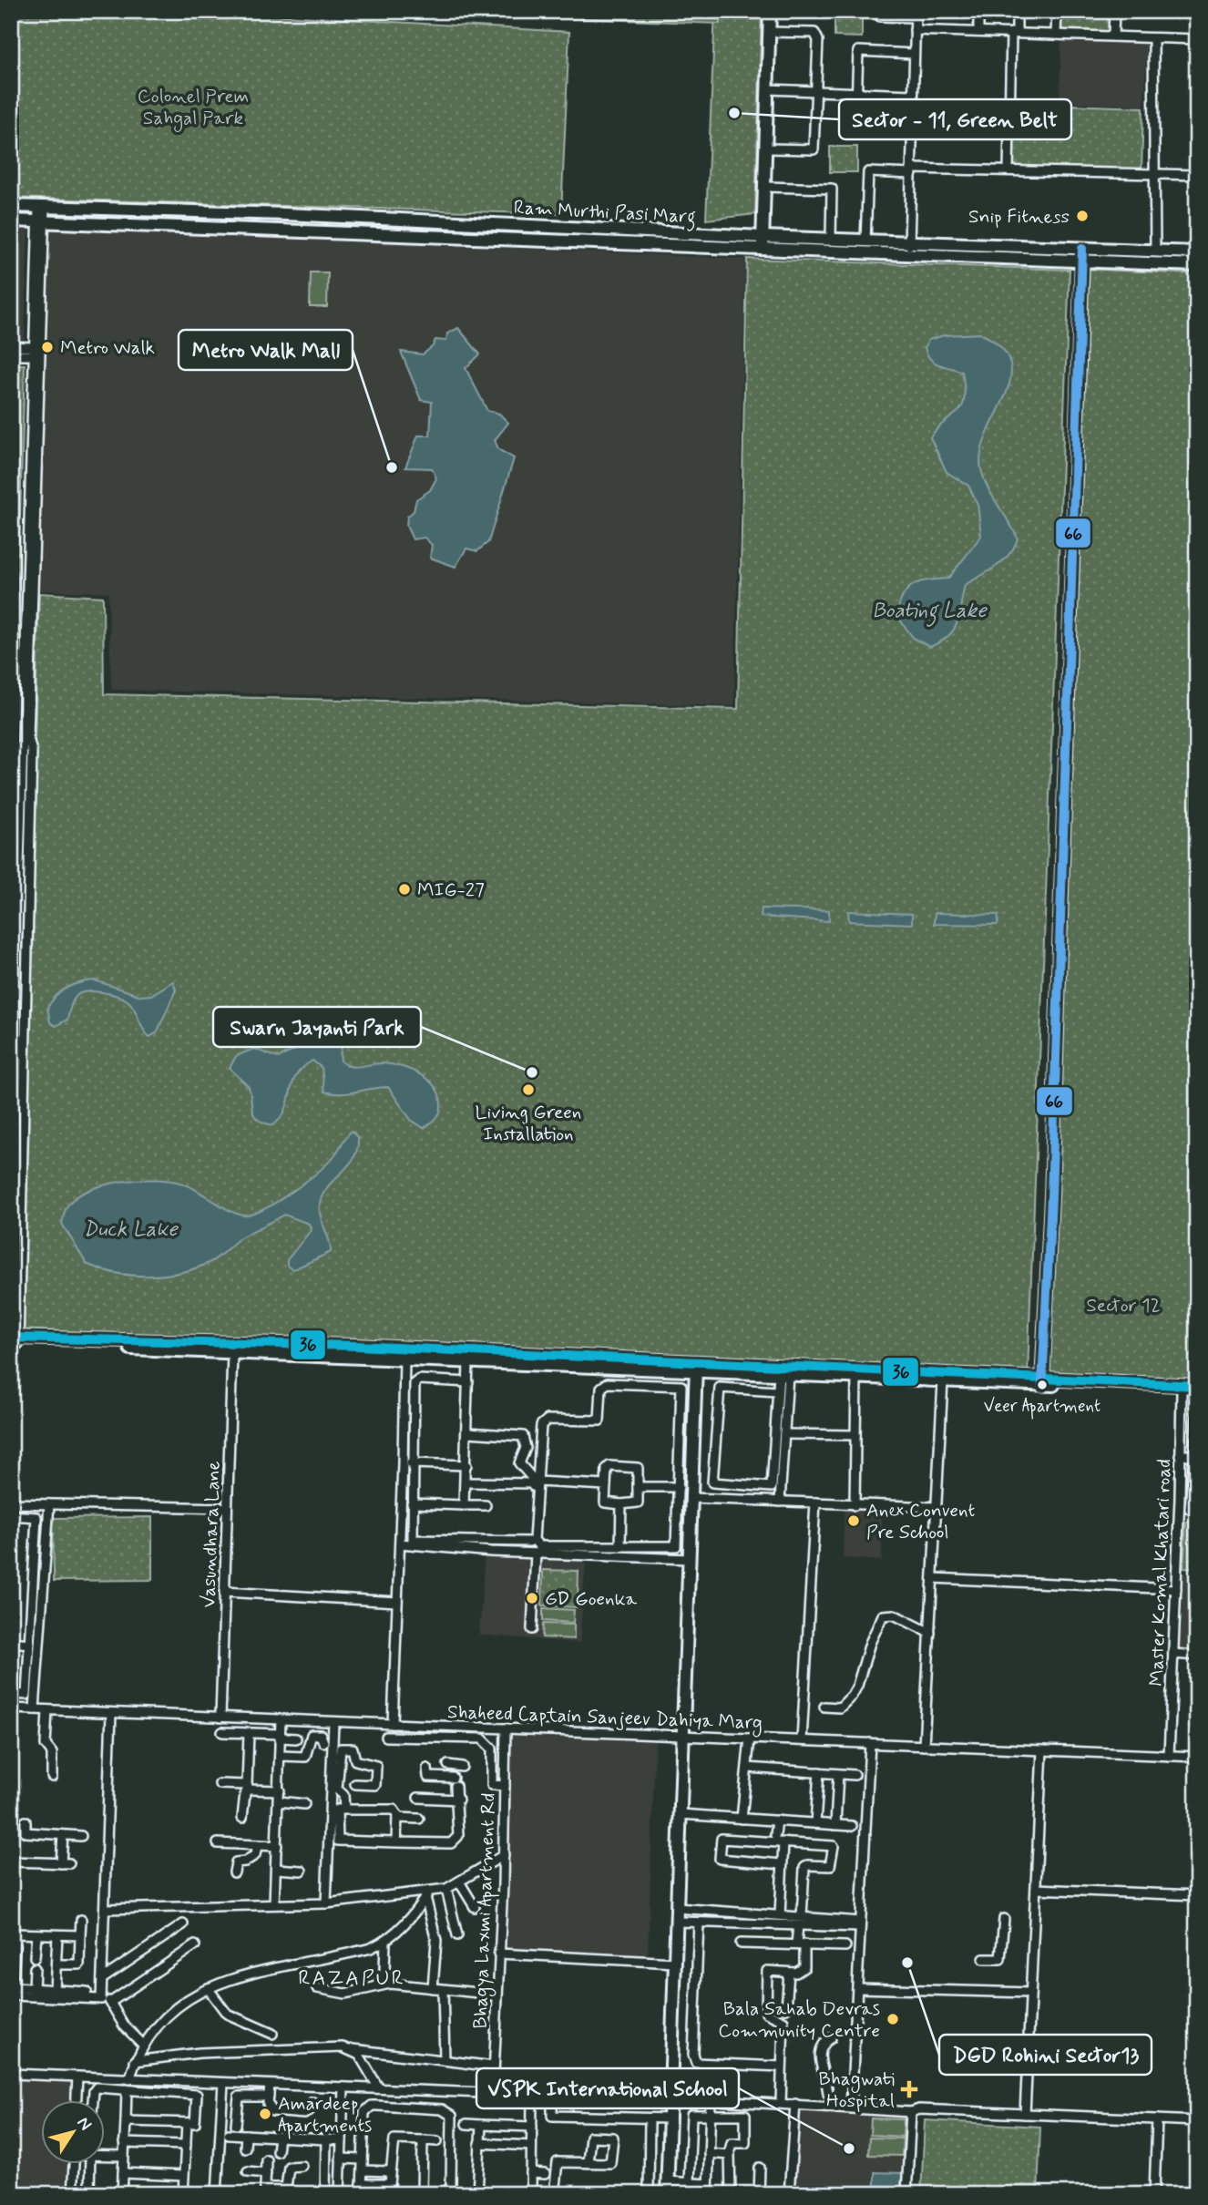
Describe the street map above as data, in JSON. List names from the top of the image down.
{
  "streets": {
    "street": [
      "Ram Murthi Pasi Marg",
      "Vasundhara Lane",
      "Master Komal Khatari road",
      "Shaheed Captain Sanjeev Dahiya Marg",
      "Bhagya Laxmi Apartment Rd"
    ]
  },
  "crossings": [
    ["Vasundhara Lane", "Shaheed Captain Sanjeev Dahiya Marg"],
    ["Master Komal Khatari road", "Shaheed Captain Sanjeev Dahiya Marg"],
    ["Shaheed Captain Sanjeev Dahiya Marg", "Bhagya Laxmi Apartment Rd"]
  ],
  "districts": ["RAZAPUR"],
  "water": ["Boating Lake", "Duck Lake"],
  "parks": ["Colonel Prem Sahgal Park", "Sector 12"],
  "places": {
    "other": [
      "Sector - 11, Green Belt",
      "Snip Fitness",
      "Metro Walk",
      "Metro Walk Mall",
      "MIG-27",
      "Swarn Jayanti Park",
      "Living Green Installation",
      "Veer Apartment",
      "Anex Convent Pre School",
      "GD Goenka",
      "DGD Rohini Sector13",
      "Bala Sahab Devras Community Centre",
      "Amardeep Apartments",
      "VSPK International School"
    ],
    "health": ["Bhagwati Hospital"]
  },
  "lines": ["transit line 66", "transit line 36"],
  "north": "top right"
}
